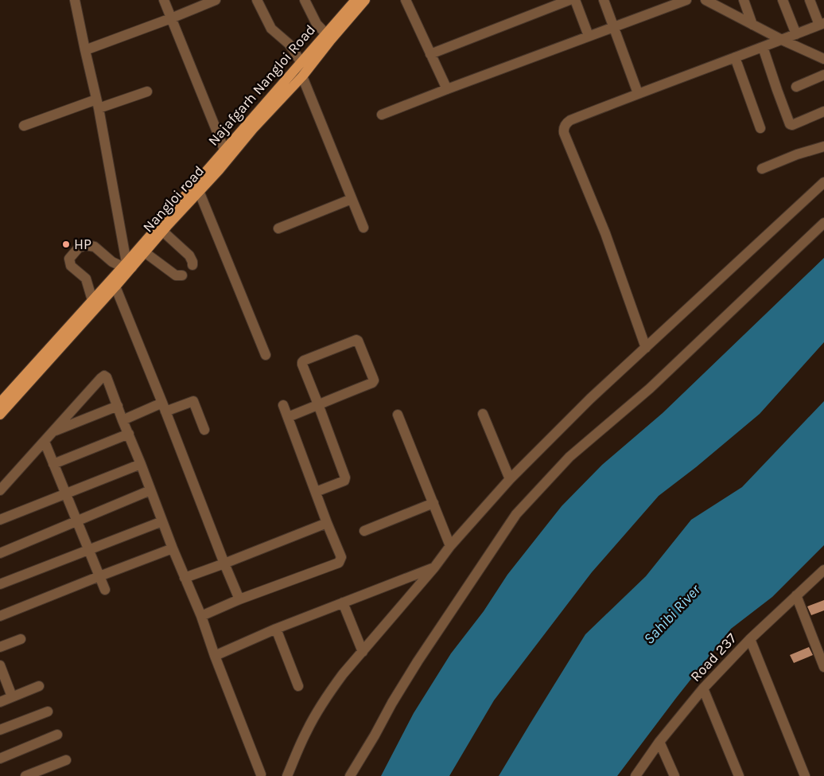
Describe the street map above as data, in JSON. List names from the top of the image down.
{
  "streets": {
    "main road": ["Najafgarh Nangloi Road", "Nangloi road"],
    "street": ["Road 237"]
  },
  "crossings": [
    ["Najafgarh Nangloi Road", "Nangloi road"]
  ],
  "water": ["Sahibi River"],
  "places": ["HP"]
}
